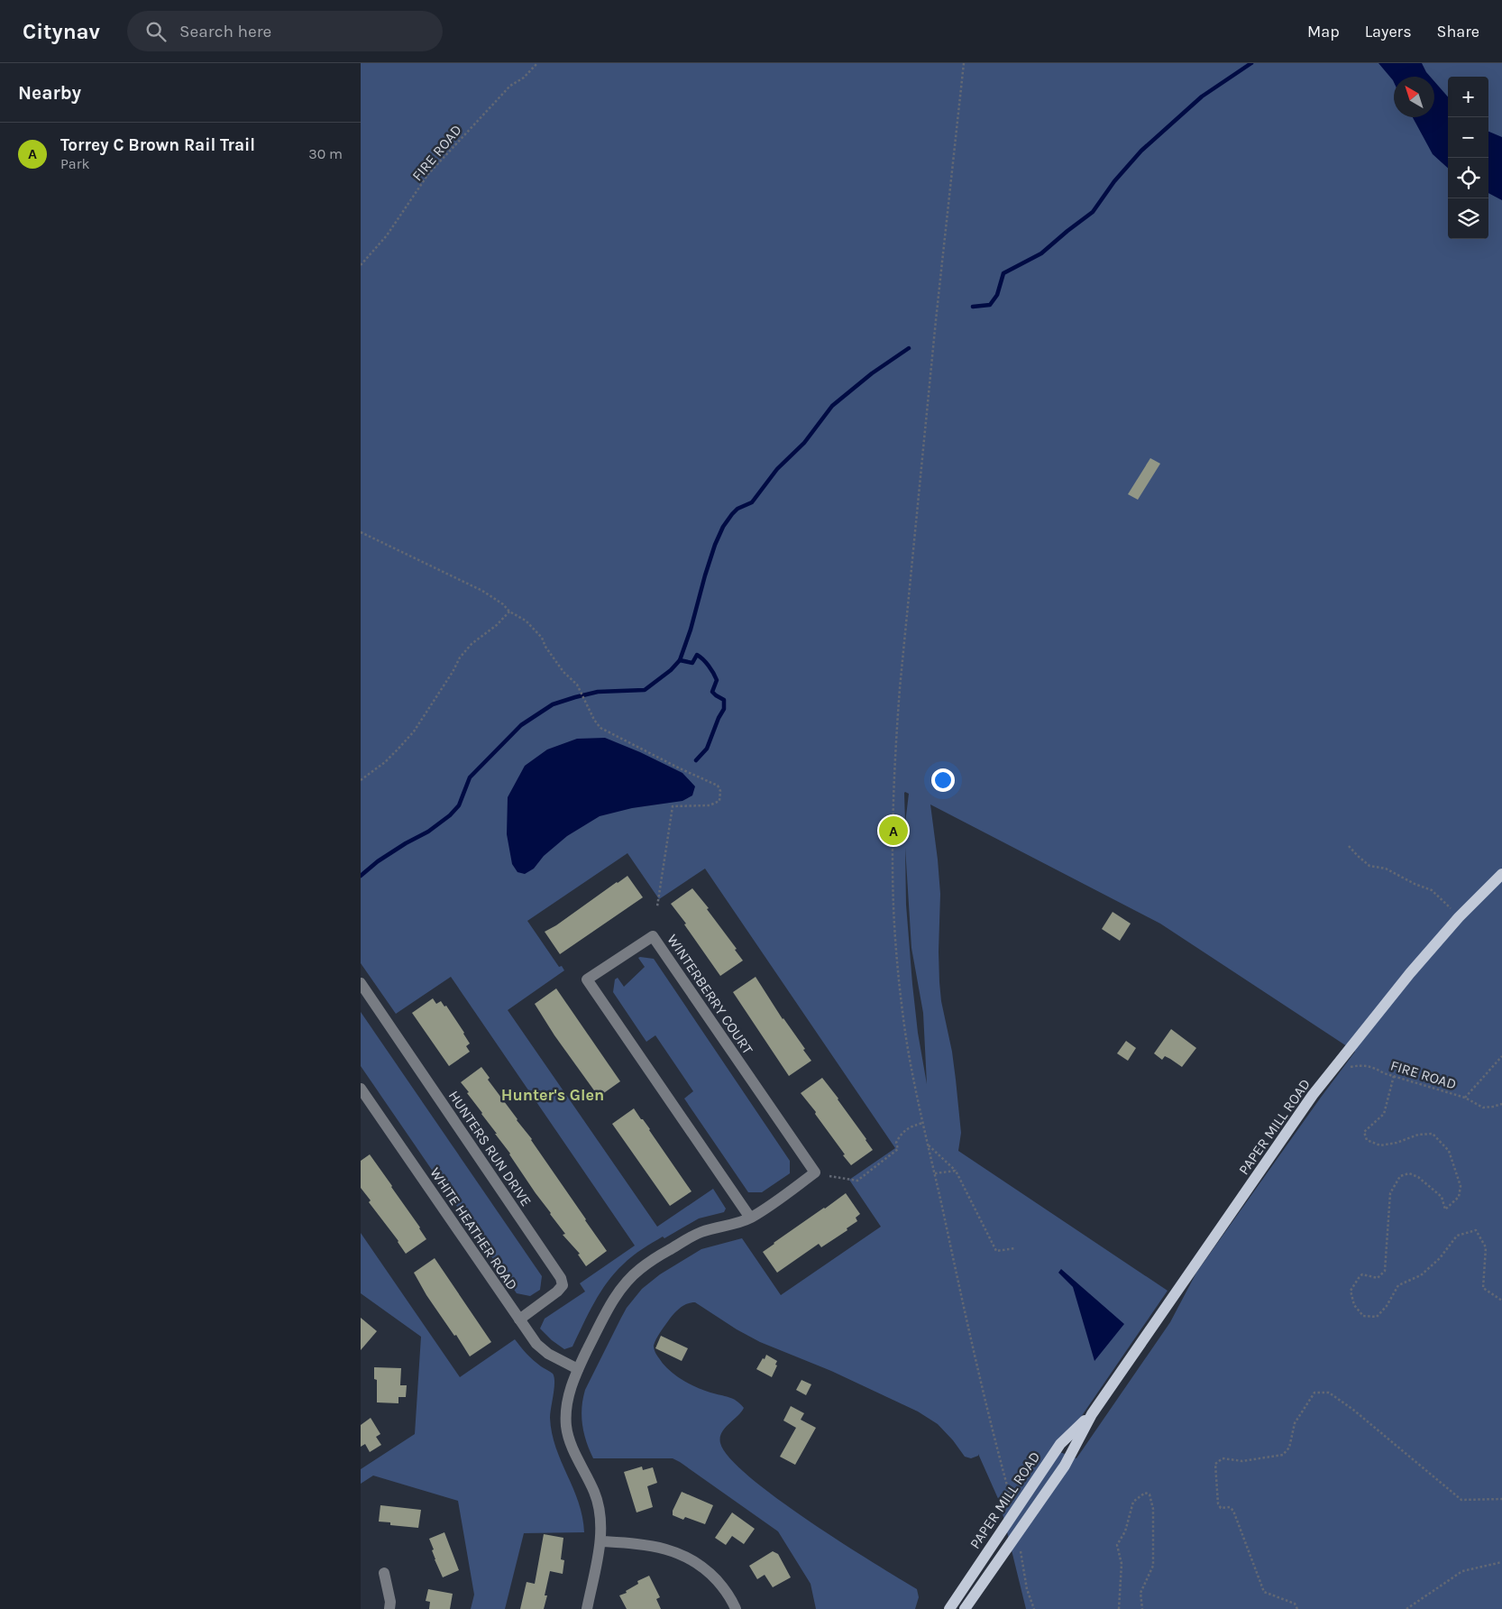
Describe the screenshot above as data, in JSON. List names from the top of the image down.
{
  "streets": {
    "main road": ["PAPER MILL ROAD"],
    "street": ["WINTERBERRY COURT", "HUNTERS RUN DRIVE", "WHITE HEATHER ROAD"],
    "path": ["FIRE ROAD"]
  },
  "crossings": [
    ["FIRE ROAD", "PAPER MILL ROAD"],
    ["WINTERBERRY COURT", "WHITE HEATHER ROAD"],
    ["HUNTERS RUN DRIVE", "WHITE HEATHER ROAD"]
  ],
  "districts": ["Hunter's Glen"],
  "north": "top left",
  "page": {
    "header": "Citynav",
    "search": "Search here",
    "nav": ["Map", "Layers", "Share"],
    "heading": "Nearby",
    "map_buttons": ["+", "−"],
    "list": [
      {
        "mark": "A",
        "name": "Torrey C Brown Rail Trail",
        "note": "Park",
        "value": "30 m"
      }
    ],
    "pins": "A"
  }
}
